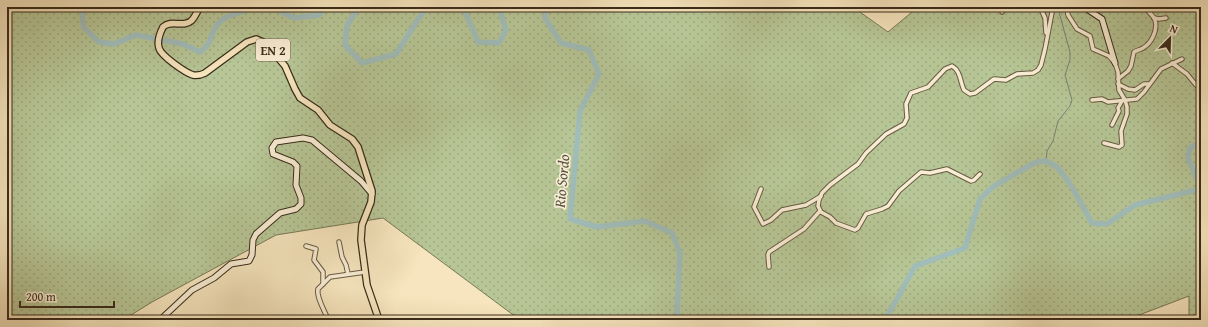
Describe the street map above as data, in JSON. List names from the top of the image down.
{
  "streets": {
    "main road": ["EN 2"]
  },
  "water": ["Rio Sordo"],
  "scale_bar": "200 m",
  "north": "top right"
}
